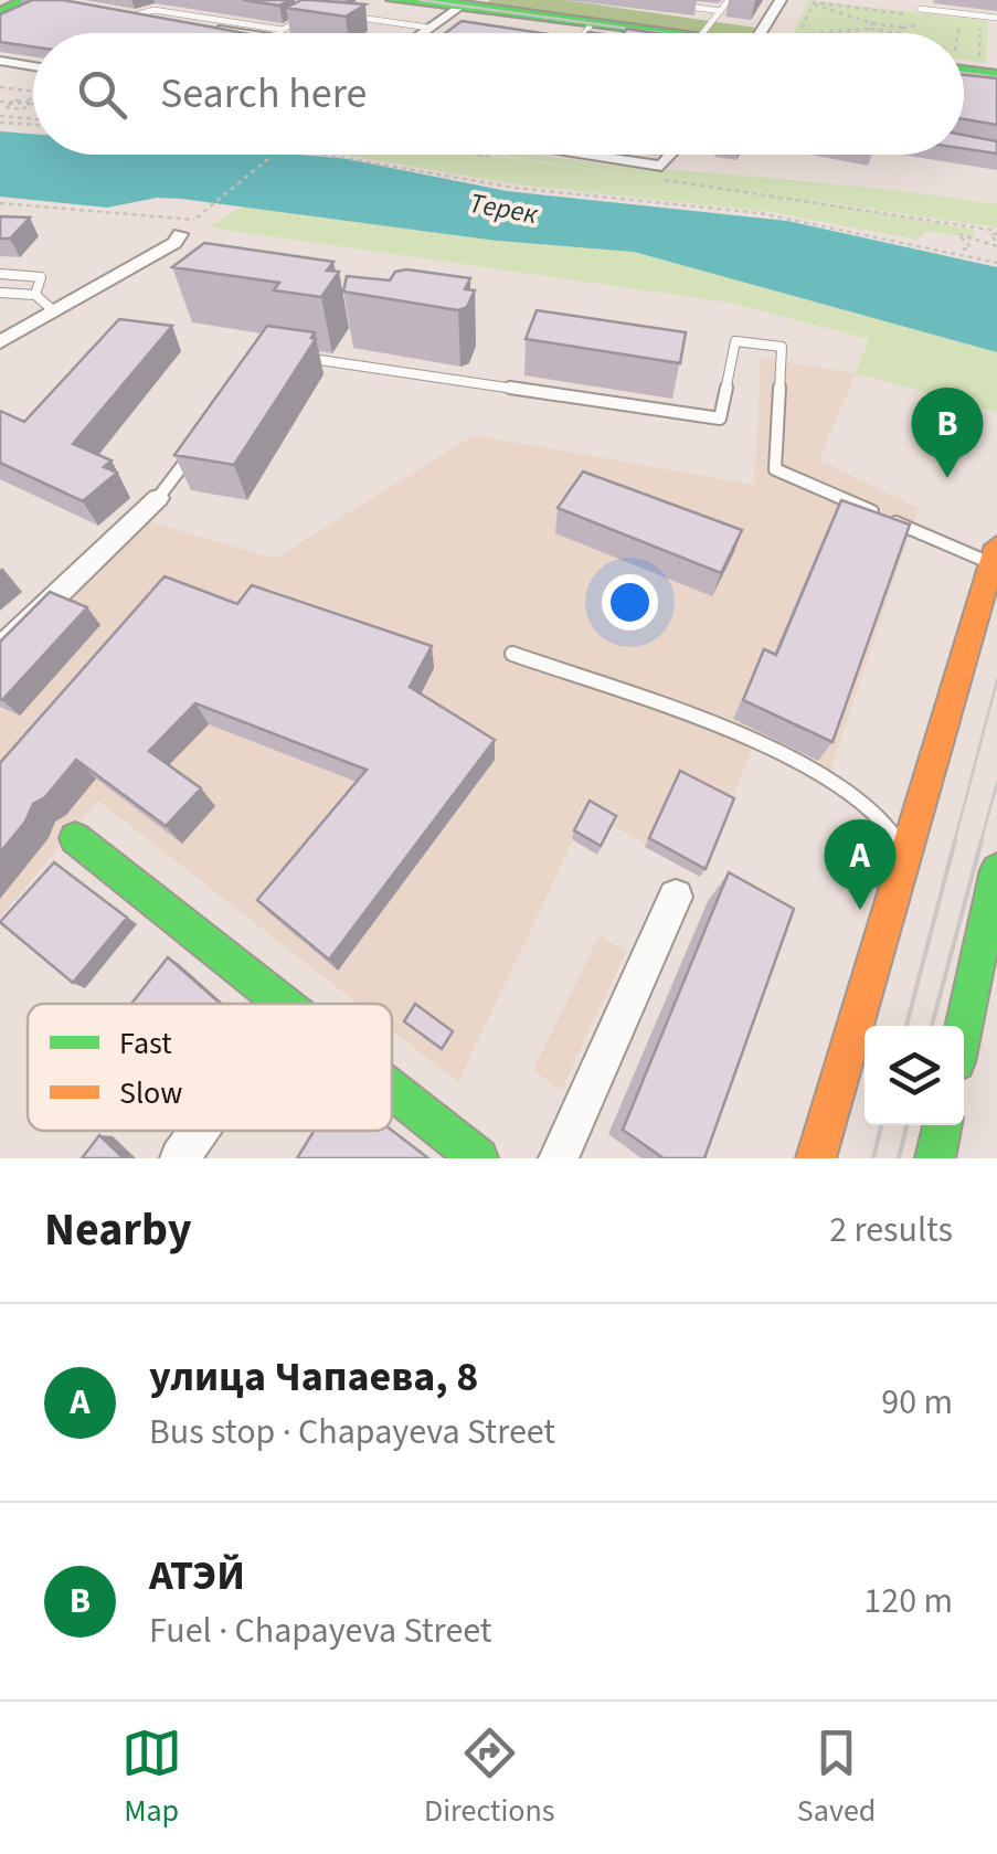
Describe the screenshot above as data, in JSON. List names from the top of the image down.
{
  "water": ["Терек"],
  "legend": ["Fast", "Slow"],
  "page": {
    "search": "Search here",
    "pins": ["B", "A"],
    "heading": ["Nearby", "2 results"],
    "list": [
      {
        "mark": "A",
        "name": "улица Чапаева, 8",
        "note": "Bus stop · Chapayeva Street",
        "value": "90 m"
      },
      {
        "mark": "B",
        "name": "АТЭЙ",
        "note": "Fuel · Chapayeva Street",
        "value": "120 m"
      }
    ],
    "nav": ["Map", "Directions", "Saved"]
  }
}
